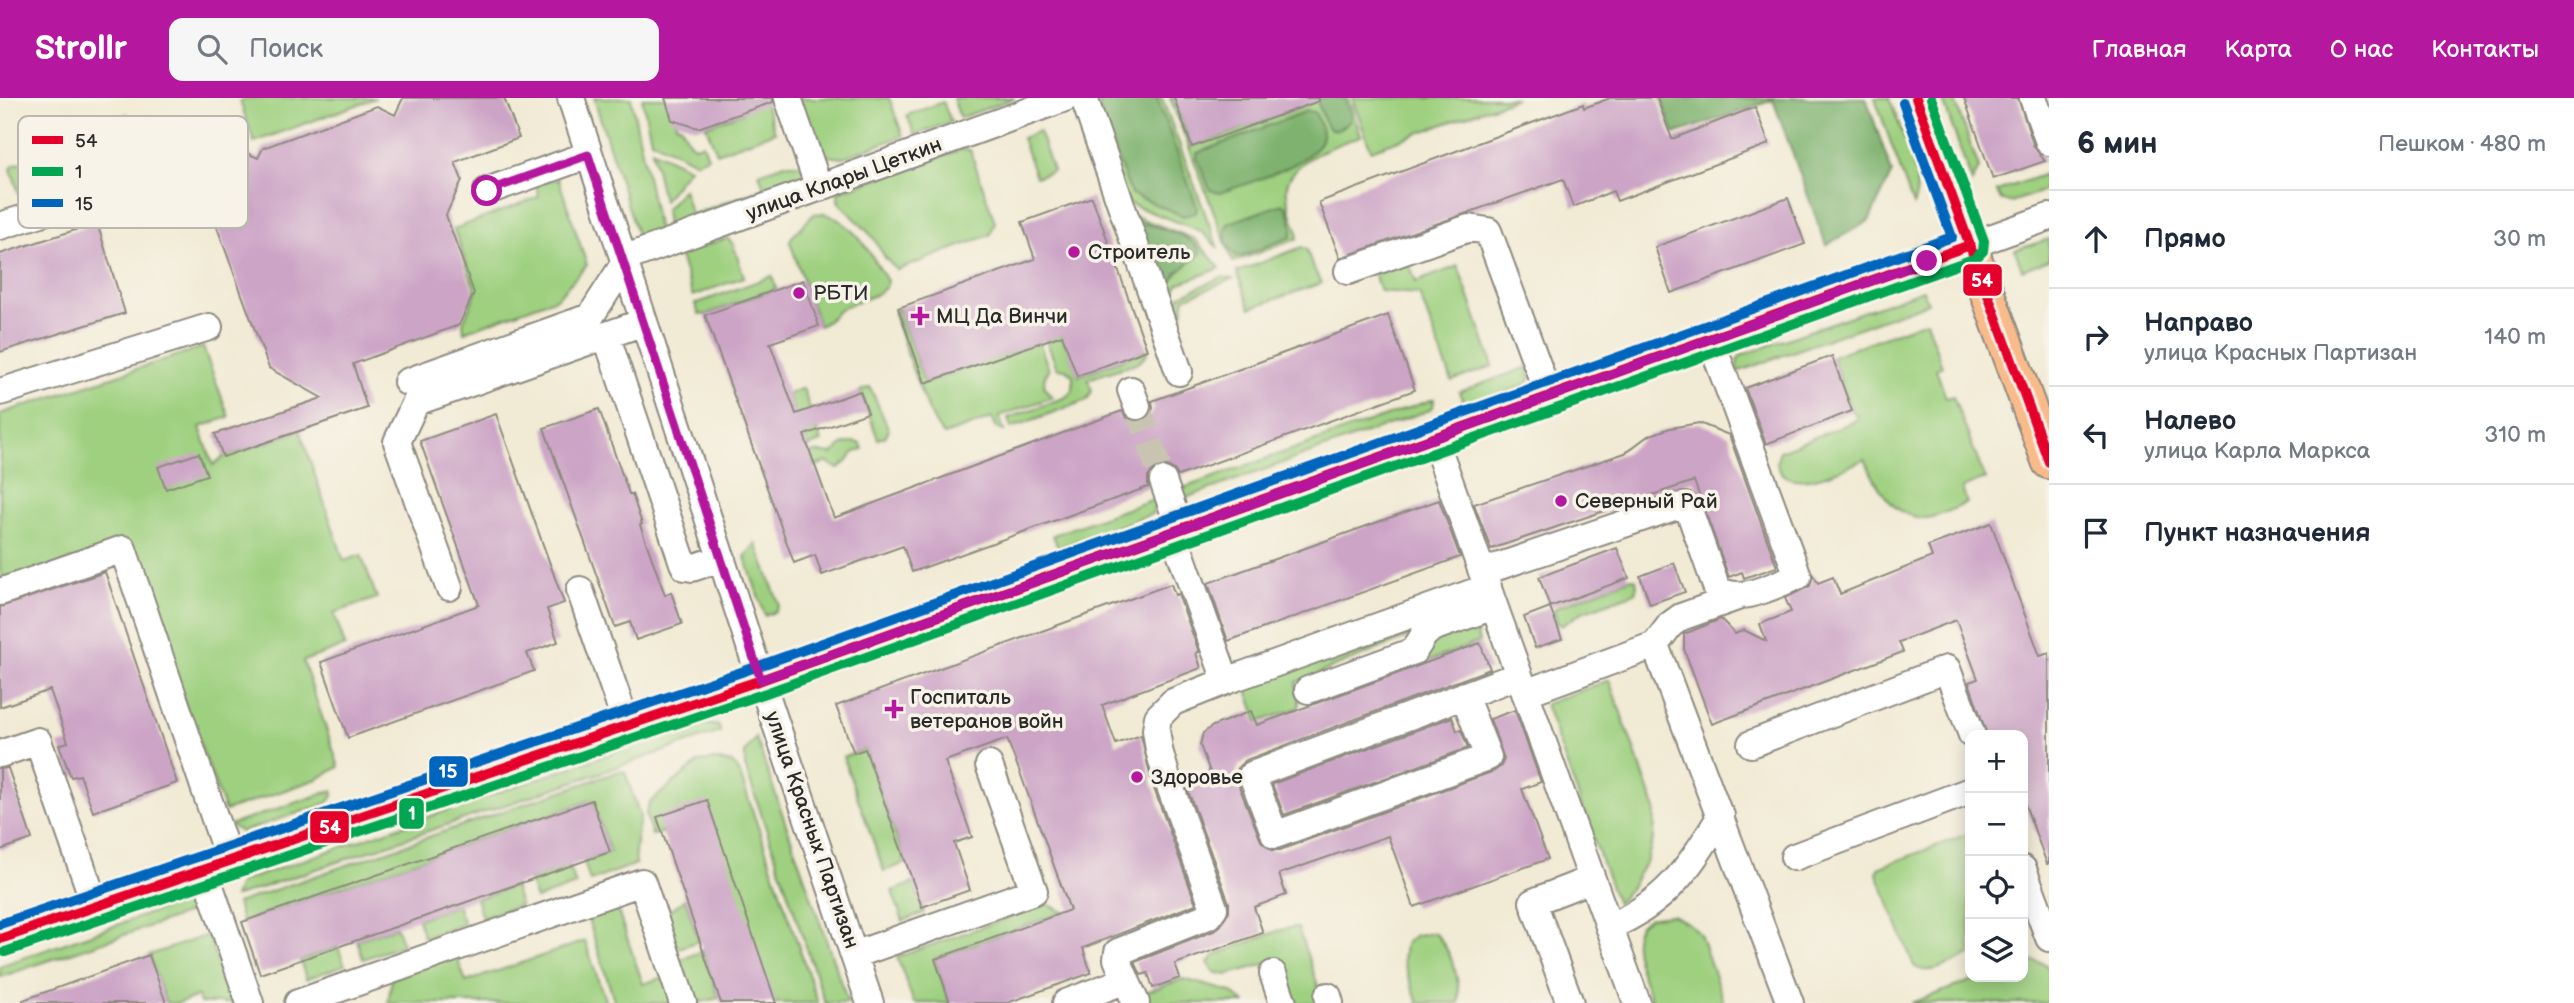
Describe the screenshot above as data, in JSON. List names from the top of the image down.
{
  "streets": {
    "street": ["улица Клары Цеткин", "улица Красных Партизан"]
  },
  "crossings": [
    ["улица Клары Цеткин", "улица Красных Партизан"]
  ],
  "places": {
    "other": [
      "Строитель",
      "РБТИ",
      "Северный Рай",
      "Здоровье"
    ],
    "health": ["МЦ Да Винчи", "Госпиталь ветеранов войн"]
  },
  "lines": ["transit line 54", "transit line 1", "transit line 15"],
  "legend": ["54", "1", "15"],
  "page": {
    "header": "Strollr",
    "search": "Поиск",
    "nav": [
      "Главная",
      "Карта",
      "О нас",
      "Контакты"
    ],
    "heading": ["6 мин", "Пешком · 480 m"],
    "list": [
      ["Прямо", "30 m"],
      ["Направо", "улица Красных Партизан", "140 m"],
      ["Налево", "улица Карла Маркса", "310 m"],
      "Пункт назначения"
    ],
    "map_buttons": ["+", "−"]
  }
}
